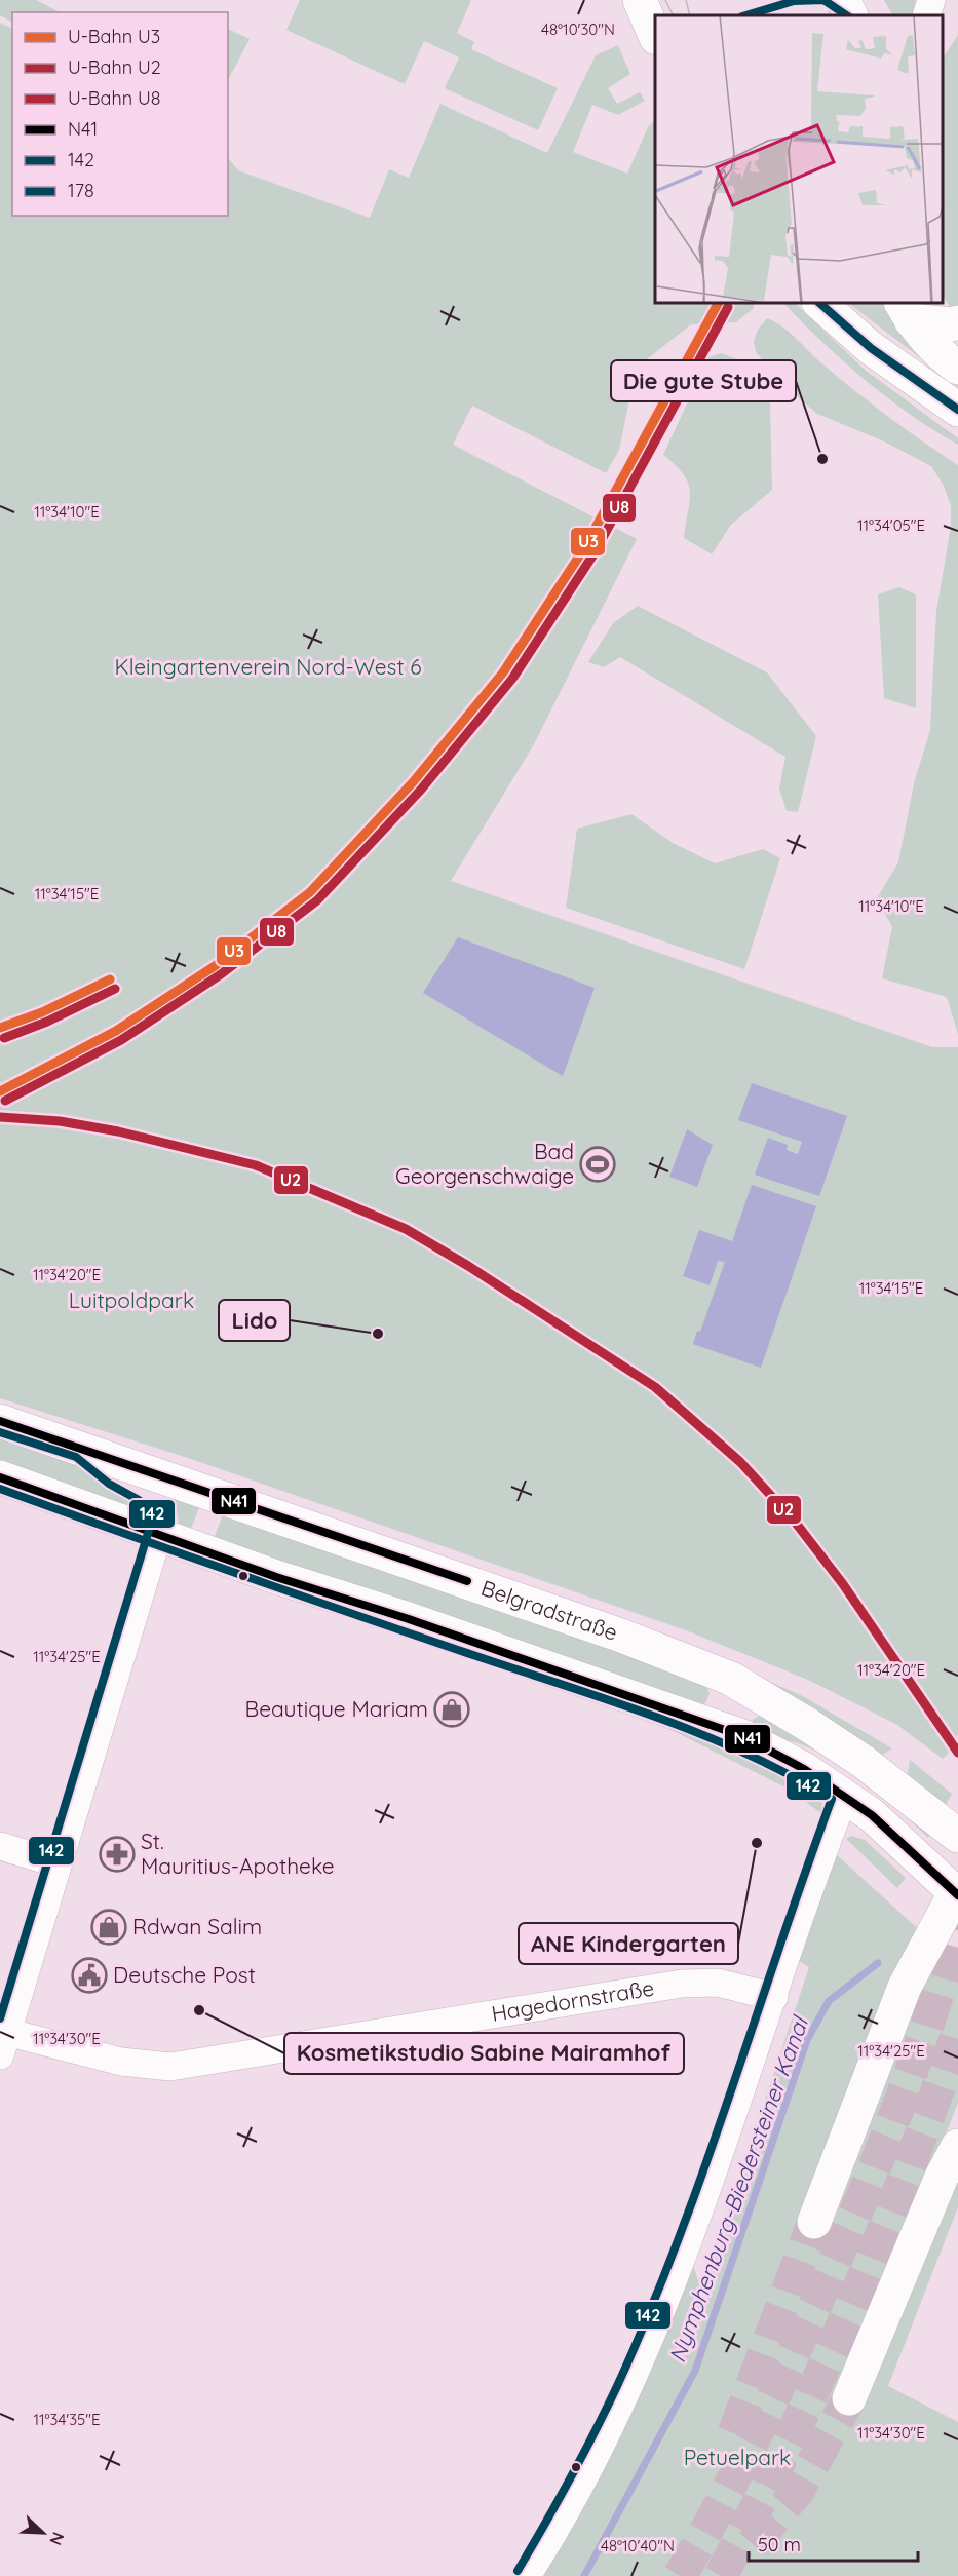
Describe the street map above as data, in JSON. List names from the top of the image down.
{
  "streets": {
    "main road": ["Belgradstraße"],
    "street": ["Hagedornstraße"]
  },
  "water": ["Nymphenburg-Biedersteiner Kanal"],
  "parks": ["Kleingartenverein Nord-West 6", "Luitpoldpark", "Petuelpark"],
  "places": {
    "other": [
      "Die gute Stube",
      "Lido",
      "ANE Kindergarten",
      "Kosmetikstudio Sabine Mairamhof"
    ],
    "sports": ["Bad Georgenschwaige"],
    "shop": ["Beautique Mariam", "Rdwan Salim"],
    "pharmacy": ["St. Mauritius-Apotheke"],
    "public building": ["Deutsche Post"]
  },
  "lines": [
    "transit line 178",
    "metro line U3",
    "metro line U8",
    "metro line U2",
    "transit line N41",
    "transit line 142"
  ],
  "legend": [
    "U-Bahn U3",
    "U-Bahn U2",
    "U-Bahn U8",
    "N41",
    "142",
    "178"
  ],
  "scale_bar": "50 m",
  "north": "bottom right",
  "coordinates": [
    "48°10'30\"N",
    "11°34'10\"E",
    "11°34'05\"E",
    "11°34'15\"E",
    "11°34'20\"E",
    "11°34'25\"E",
    "11°34'30\"E",
    "11°34'35\"E",
    "48°10'40\"N"
  ]
}
